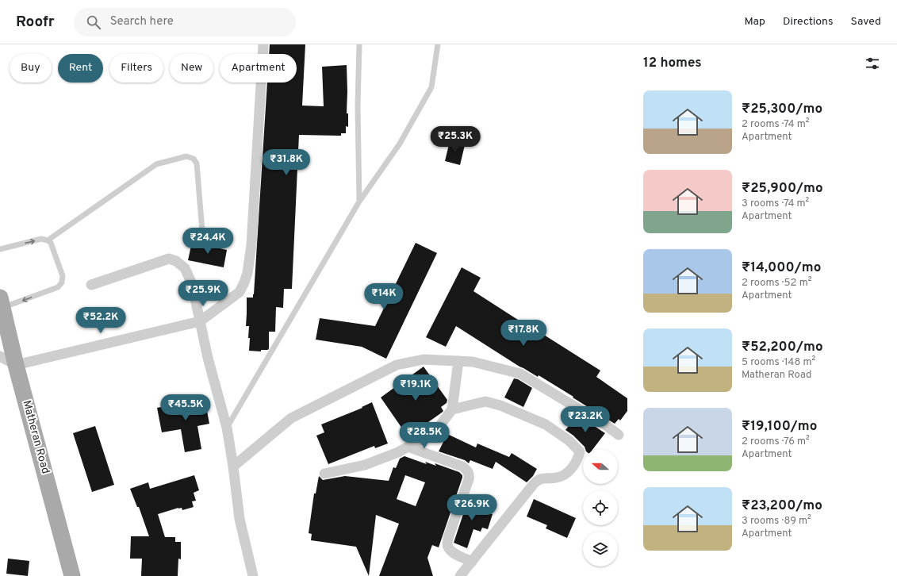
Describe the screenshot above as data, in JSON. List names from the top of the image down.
{
  "streets": {
    "main road": ["Matheran Road"]
  },
  "north": "left",
  "page": {
    "header": "Roofr",
    "search": "Search here",
    "nav": ["Map", "Directions", "Saved"],
    "heading": "12 homes",
    "chip": [
      "Buy",
      "Rent",
      "Filters",
      "New",
      "Apartment"
    ],
    "list": [
      {
        "name": "₹25,300/mo",
        "note": "2 rooms · 74 m² · Apartment"
      },
      {
        "name": "₹25,900/mo",
        "note": "3 rooms · 74 m² · Apartment"
      },
      {
        "name": "₹14,000/mo",
        "note": "2 rooms · 52 m² · Apartment"
      },
      {
        "name": "₹52,200/mo",
        "note": "5 rooms · 148 m² · Matheran Road"
      },
      {
        "name": "₹19,100/mo",
        "note": "2 rooms · 76 m² · Apartment"
      },
      {
        "name": "₹23,200/mo",
        "note": "3 rooms · 89 m² · Apartment"
      }
    ],
    "price": [
      "₹25.3K",
      "₹31.8K",
      "₹24.4K",
      "₹25.9K",
      "₹14K",
      "₹52.2K",
      "₹17.8K",
      "₹19.1K",
      "₹45.5K",
      "₹23.2K",
      "₹28.5K",
      "₹26.9K"
    ]
  }
}
